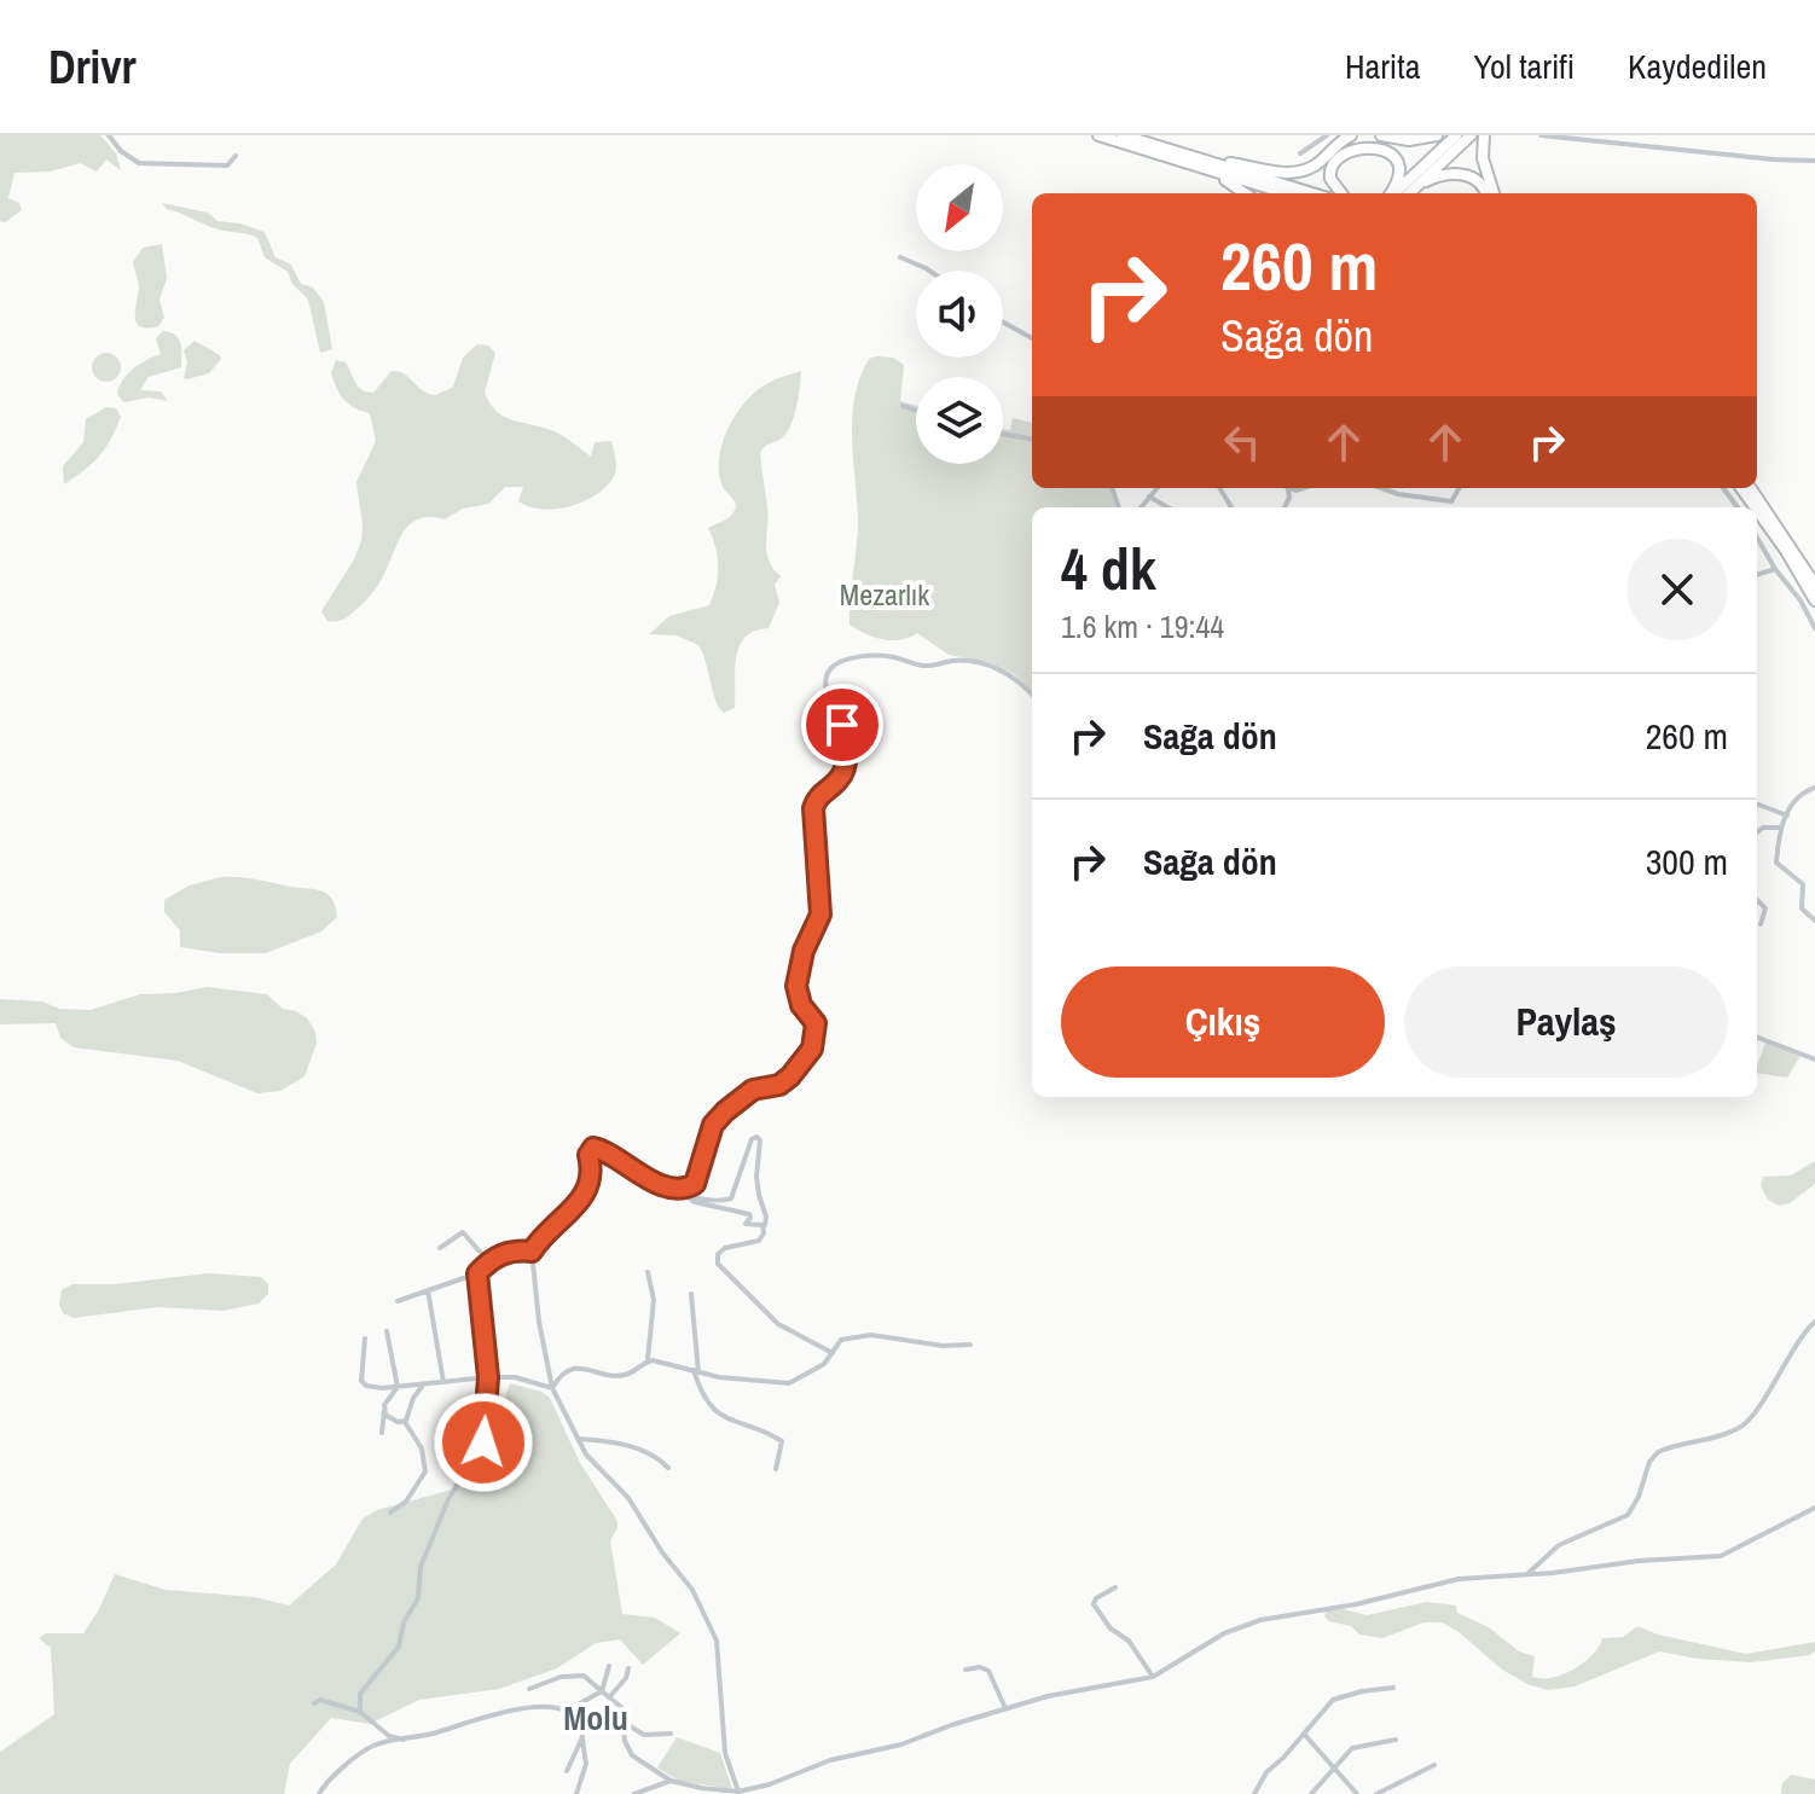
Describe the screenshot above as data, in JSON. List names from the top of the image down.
{
  "districts": ["Molu"],
  "parks": ["Mezarlık"],
  "north": "bottom left",
  "page": {
    "header": "Drivr",
    "nav": ["Harita", "Yol tarifi", "Kaydedilen"],
    "turn": ["260 m", "Sağa dön"],
    "heading": ["4 dk", "1.6 km · 19:44"],
    "list": [
      {
        "name": "Sağa dön",
        "value": "260 m"
      },
      {
        "name": "Sağa dön",
        "value": "300 m"
      }
    ],
    "buttons": ["Çıkış", "Paylaş"]
  }
}
